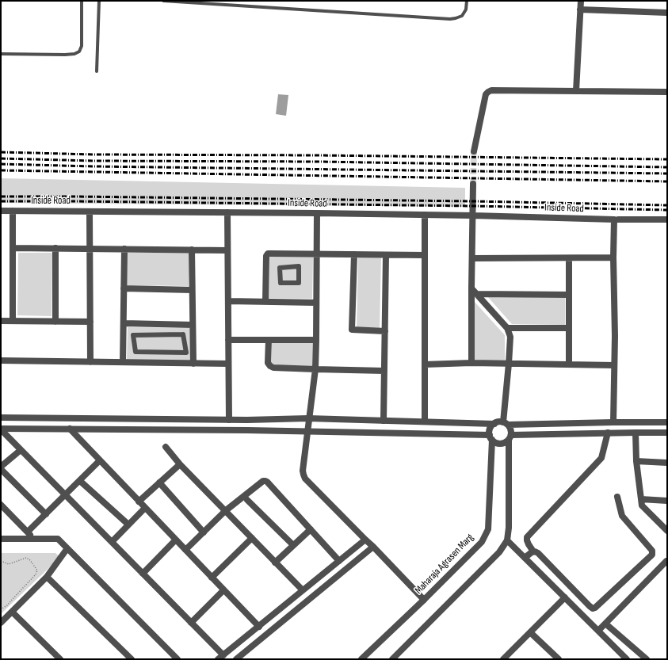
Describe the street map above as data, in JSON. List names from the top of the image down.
{
  "streets": {
    "street": ["Inside Road", "Maharaja Agrasen Marg"]
  }
}
